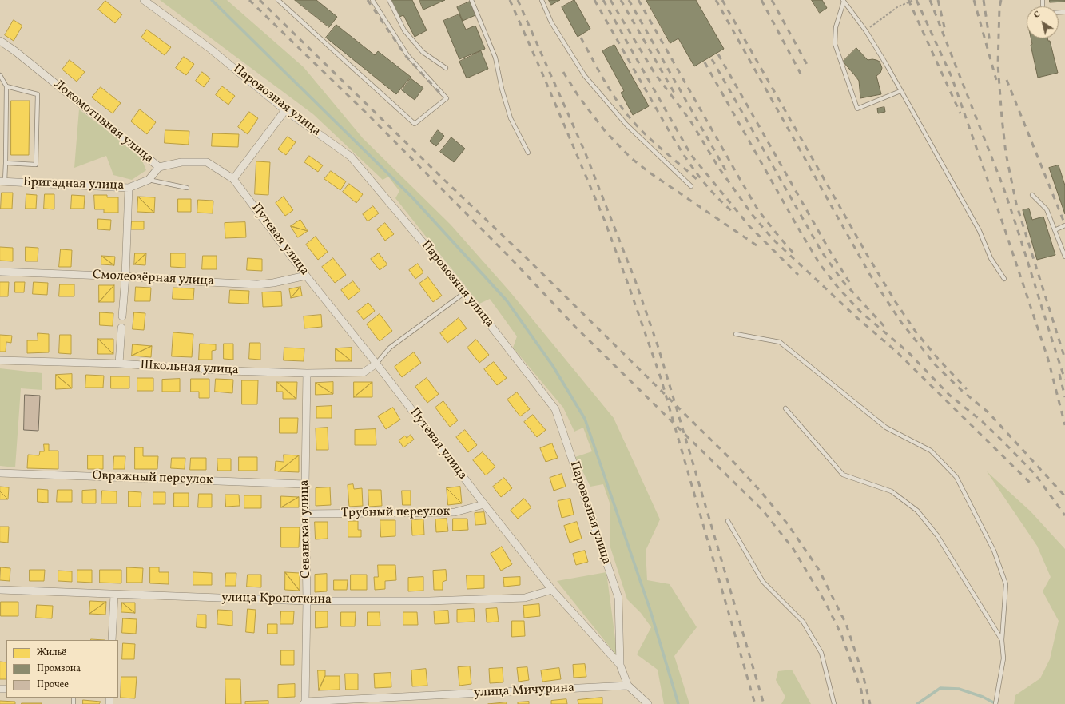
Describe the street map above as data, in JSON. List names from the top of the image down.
{
  "streets": {
    "street": [
      "Паровозная улица",
      "Локомотивная улица",
      "Бригадная улица",
      "Путевая улица",
      "Смолеозёрная улица",
      "Школьная улица",
      "Овражный переулок",
      "Трубный переулок",
      "Севанская улица",
      "улица Кропоткина",
      "улица Мичурина"
    ]
  },
  "crossings": [
    ["Паровозная улица", "Путевая улица"],
    ["Локомотивная улица", "Бригадная улица"],
    ["Локомотивная улица", "Путевая улица"],
    ["Путевая улица", "Смолеозёрная улица"],
    ["Путевая улица", "Школьная улица"],
    ["Путевая улица", "Трубный переулок"],
    ["Путевая улица", "улица Кропоткина"],
    ["Путевая улица", "улица Мичурина"],
    ["Школьная улица", "Севанская улица"],
    ["Овражный переулок", "Севанская улица"],
    ["Трубный переулок", "Севанская улица"],
    ["Севанская улица", "улица Кропоткина"],
    ["Севанская улица", "улица Мичурина"]
  ],
  "legend": ["Жильё", "Промзона", "Прочее"],
  "north": "top left"
}
